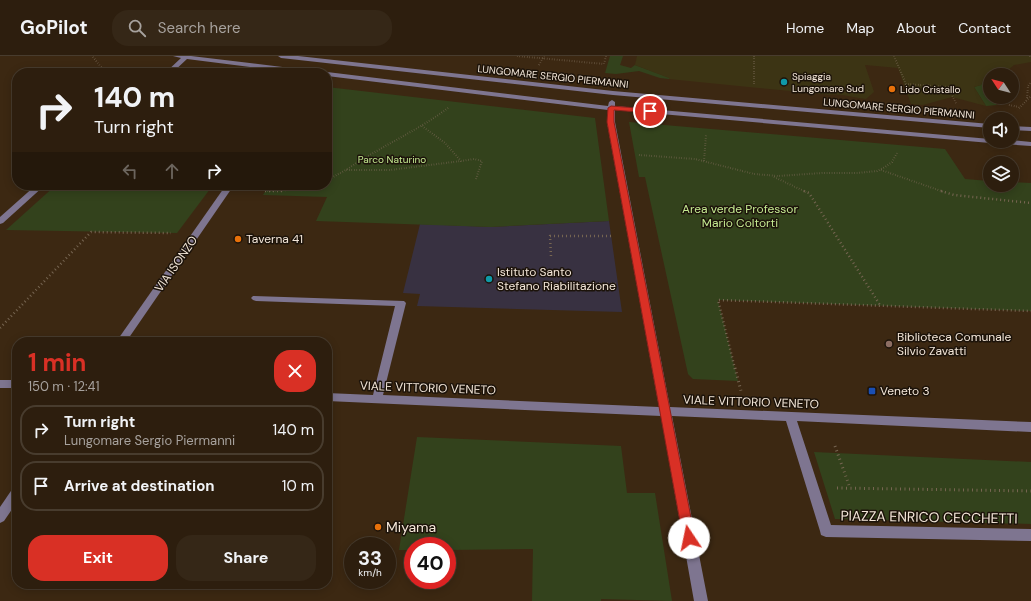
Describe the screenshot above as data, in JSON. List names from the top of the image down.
{
  "streets": {
    "street": [
      "LUNGOMARE SERGIO PIERMANNI",
      "VIA ISONZO",
      "VIALE VITTORIO VENETO",
      "PIAZZA ENRICO CECCHETTI"
    ]
  },
  "crossings": [
    ["VIALE VITTORIO VENETO", "PIAZZA ENRICO CECCHETTI"]
  ],
  "parks": ["Parco Naturino", "Area verde Professor Mario Coltorti"],
  "places": {
    "other": [
      "Spiaggia Lungomare Sud",
      "Lido Cristallo",
      "Taverna 41",
      "Istituto Santo Stefano Riabilitazione",
      "Biblioteca Comunale Silvio Zavatti",
      "Miyama"
    ],
    "transit": ["Veneto 3"]
  },
  "north": "top left",
  "page": {
    "header": "GoPilot",
    "search": "Search here",
    "nav": [
      "Home",
      "Map",
      "About",
      "Contact"
    ],
    "turn": ["140 m", "Turn right"],
    "heading": ["1 min", "150 m · 12:41"],
    "list": [
      {
        "name": "Turn right",
        "note": "Lungomare Sergio Piermanni",
        "value": "140 m"
      },
      {
        "name": "Arrive at destination",
        "value": "10 m"
      }
    ],
    "buttons": ["Exit", "Share"],
    "speed": "33 km/h",
    "limit": "40"
  }
}
